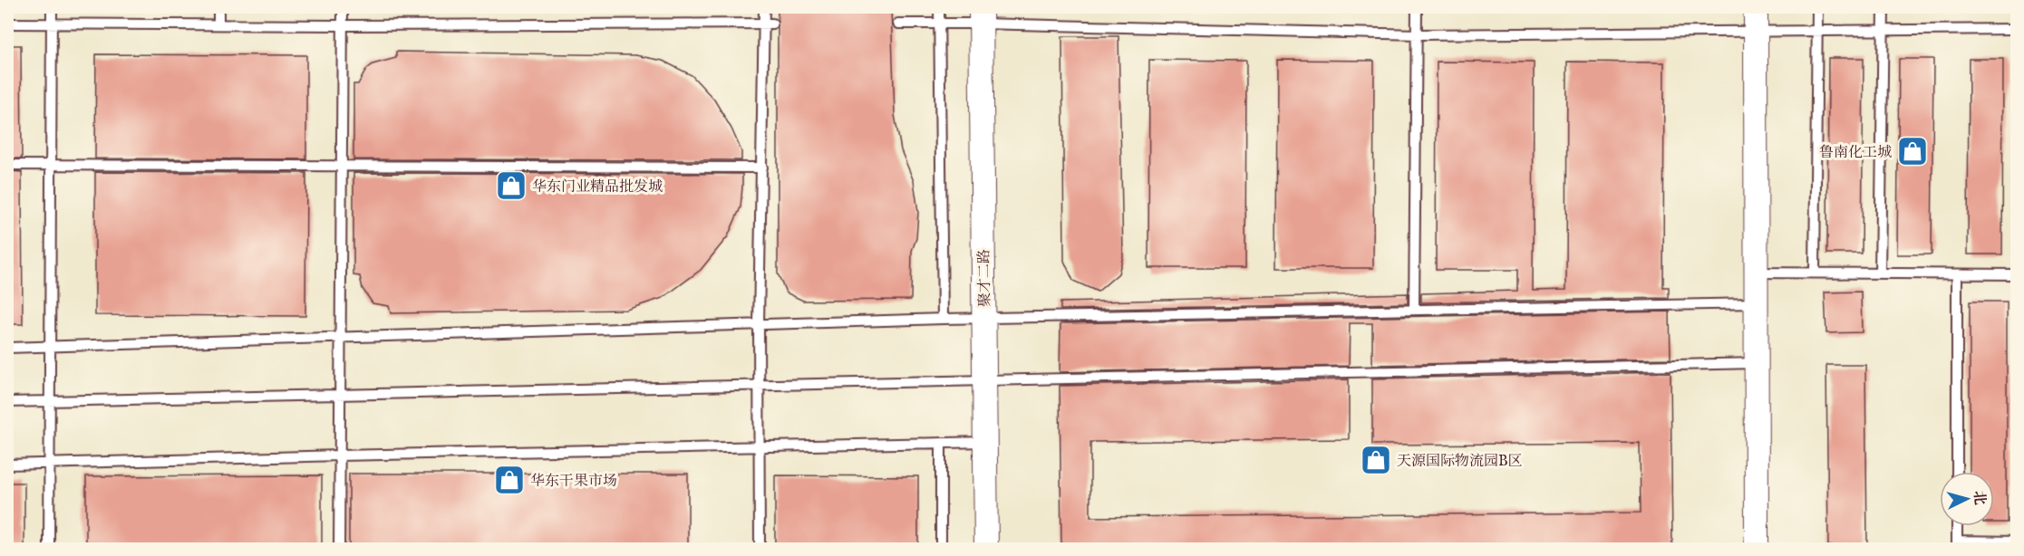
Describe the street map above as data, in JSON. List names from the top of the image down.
{
  "streets": {
    "street": ["聚才二路"]
  },
  "places": {
    "shop": [
      "鲁南化工城",
      "华东门业精品批发城",
      "天源国际物流园B区",
      "华东干果市场"
    ]
  },
  "north": "right"
}
